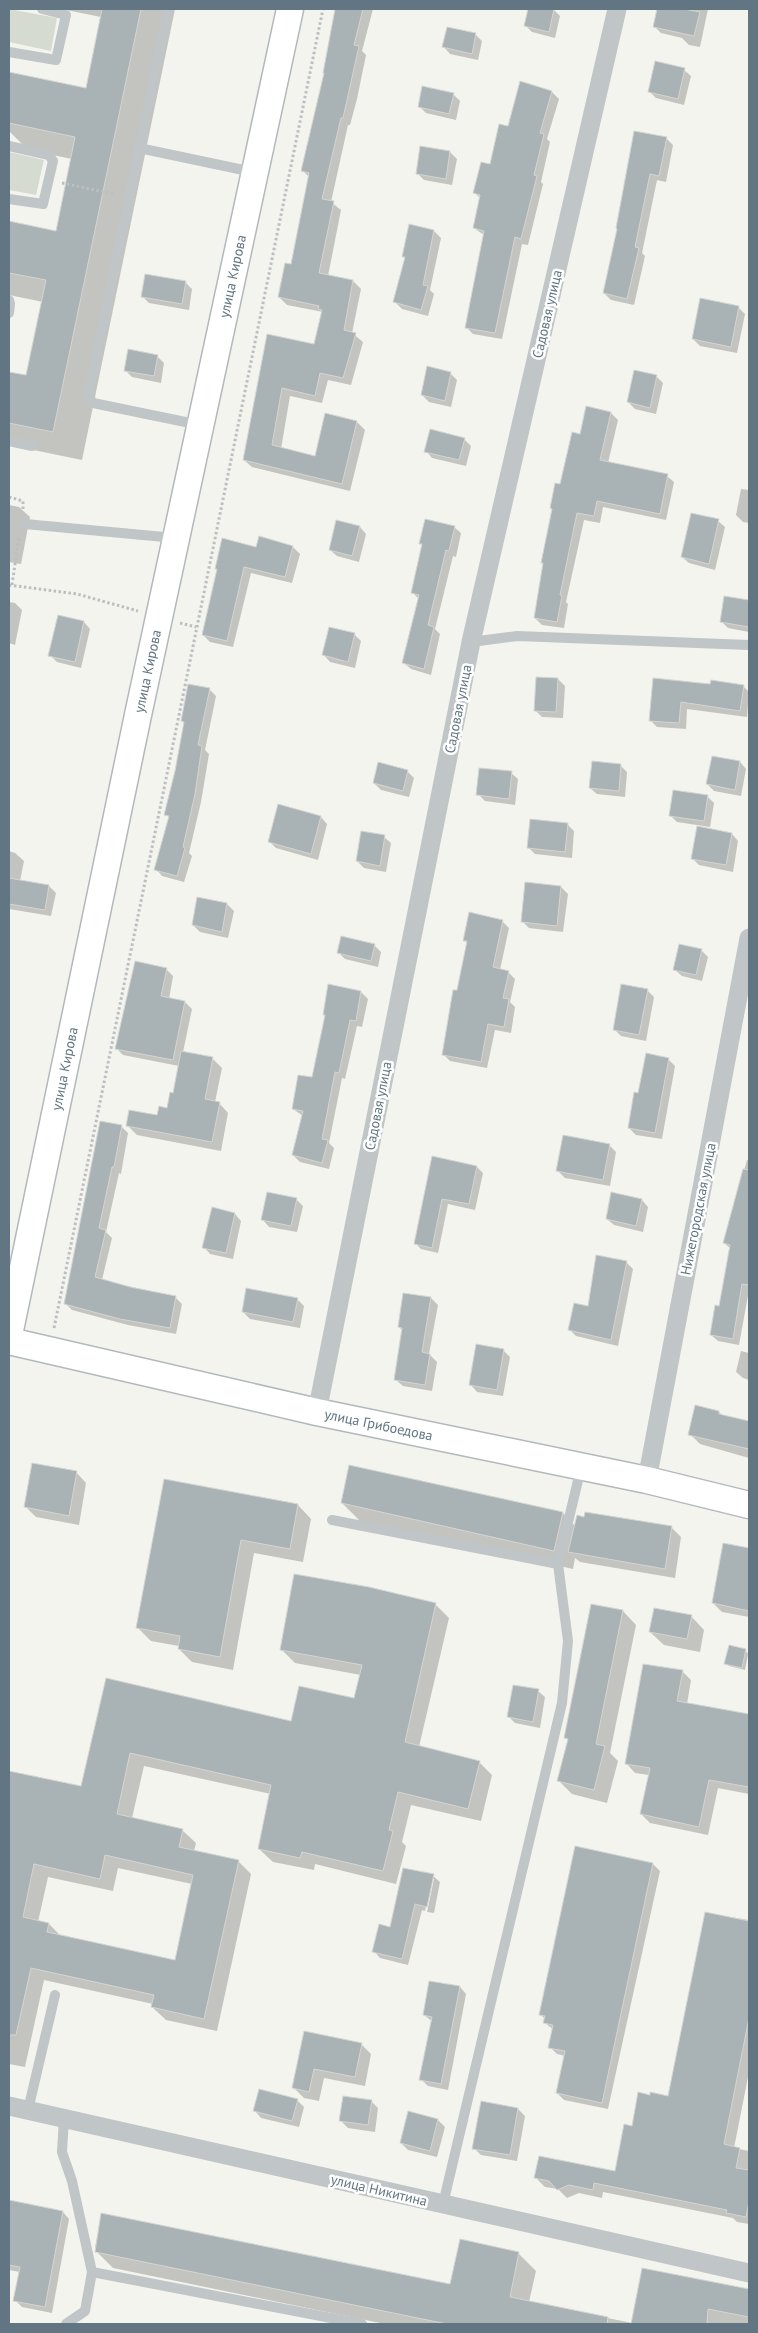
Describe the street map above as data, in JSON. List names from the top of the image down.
{
  "streets": {
    "main road": ["улица Кирова", "улица Грибоедова"],
    "street": ["Садовая улица", "Нижегородская улица", "улица Никитина"]
  },
  "crossings": [
    ["Садовая улица", "улица Грибоедова"],
    ["Нижегородская улица", "улица Грибоедова"]
  ]
}
